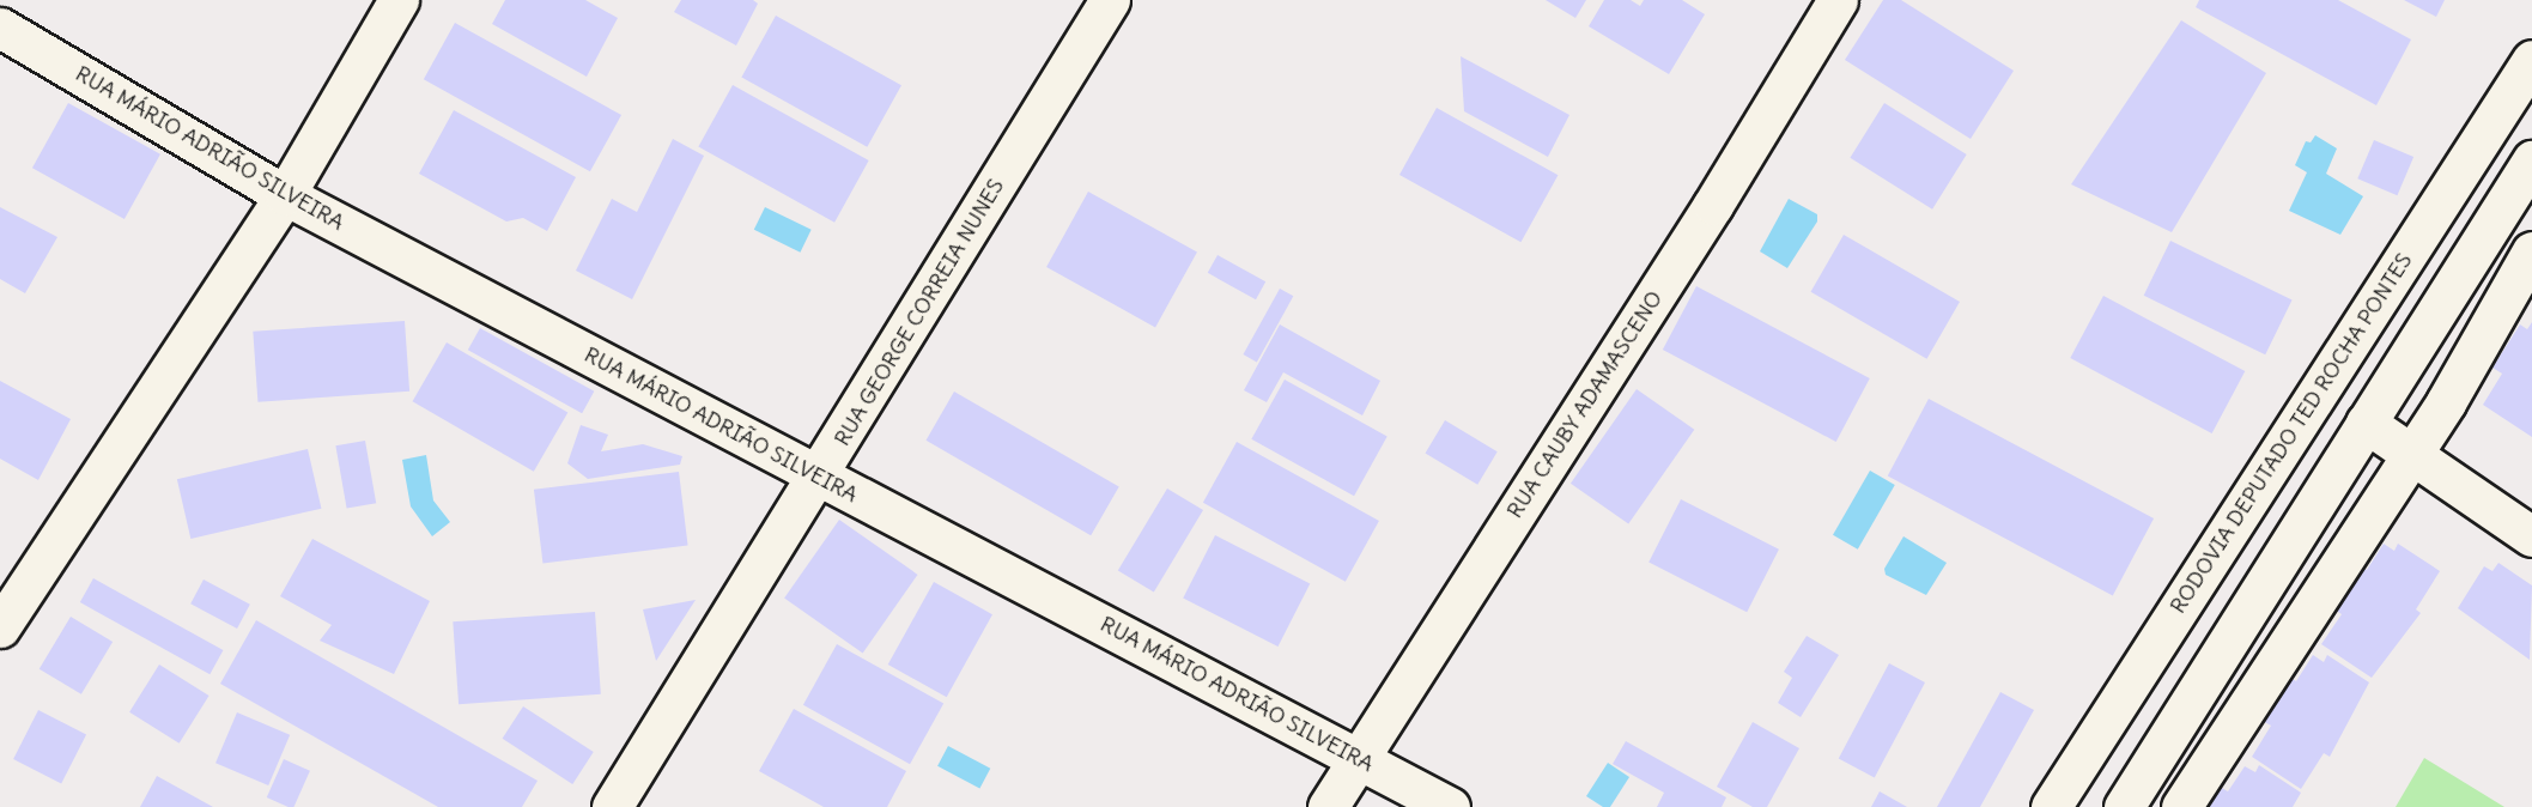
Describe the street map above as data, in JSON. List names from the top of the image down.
{
  "streets": {
    "street": [
      "RUA MÁRIO ADRIÃO SILVEIRA",
      "RUA GEORGE CORREIA NUNES",
      "RUA CAUBY ADAMASCENO",
      "RODOVIA DEPUTADO TED ROCHA PONTES"
    ]
  },
  "crossings": [
    ["RUA MÁRIO ADRIÃO SILVEIRA", "RUA GEORGE CORREIA NUNES"],
    ["RUA MÁRIO ADRIÃO SILVEIRA", "RUA CAUBY ADAMASCENO"]
  ]
}
